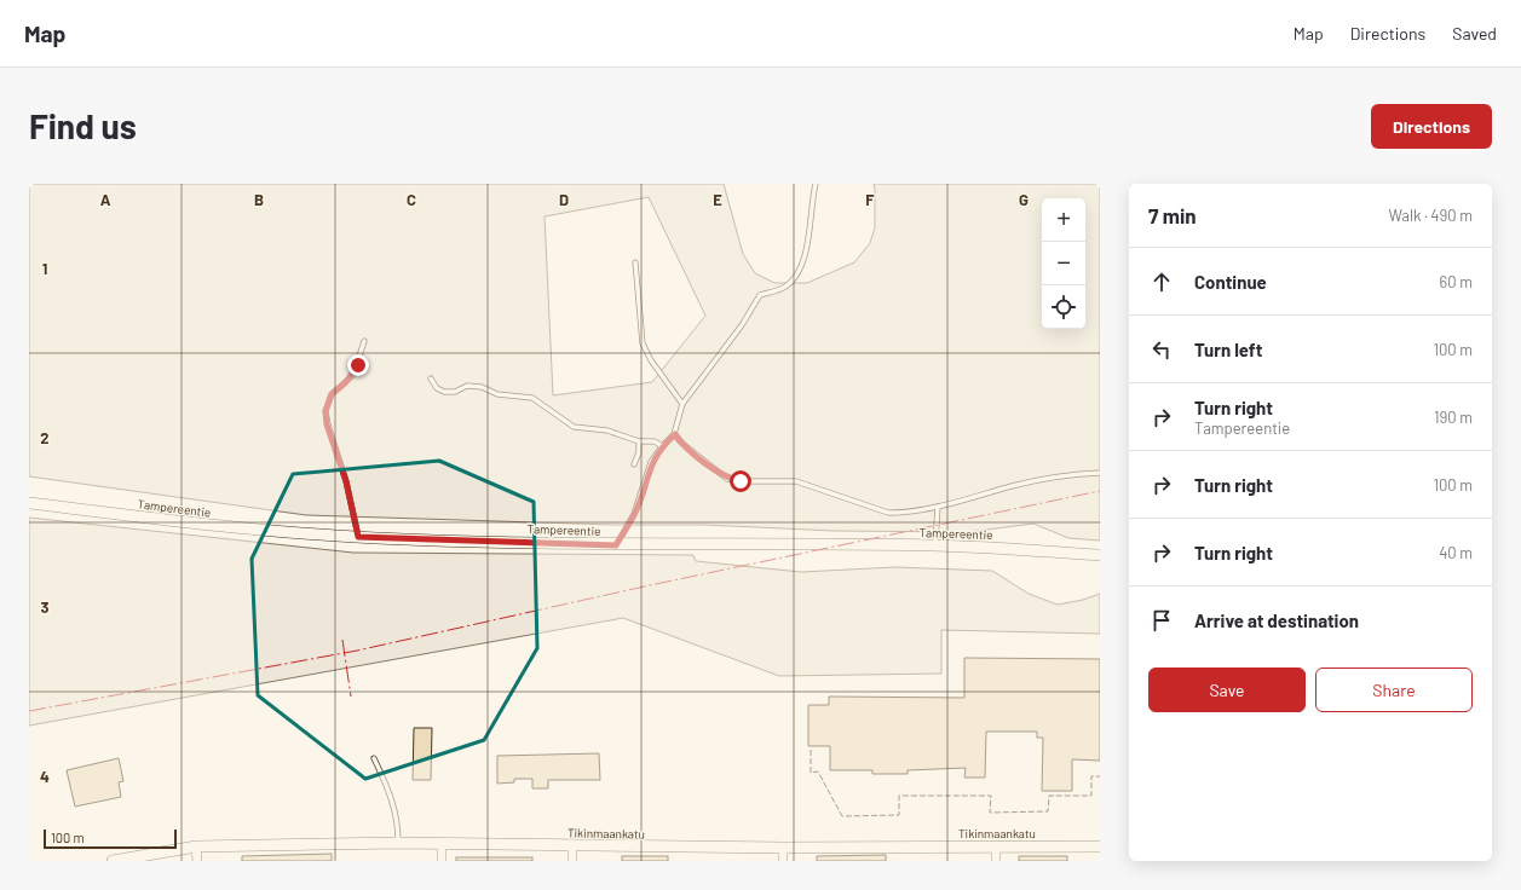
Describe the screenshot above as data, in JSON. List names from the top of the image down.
{
  "streets": {
    "main road": ["Tampereentie", "Tikinmaankatu"]
  },
  "scale_bar": "100 m",
  "page": {
    "header": "Map",
    "nav": ["Map", "Directions", "Saved"],
    "buttons": [
      "Directions",
      ["Save", "Share"]
    ],
    "title": "Find us",
    "heading": ["7 min", "Walk · 490 m"],
    "map_buttons": ["+", "−"],
    "list": [
      ["Continue", "60 m"],
      ["Turn left", "100 m"],
      ["Turn right", "Tampereentie", "190 m"],
      ["Turn right", "100 m"],
      ["Turn right", "40 m"],
      "Arrive at destination"
    ],
    "scale": "100 m"
  },
  "grid": {
    "columns": [
      "A",
      "B",
      "C",
      "D",
      "E",
      "F",
      "G"
    ],
    "rows": [
      "1",
      "2",
      "3",
      "4"
    ]
  }
}
